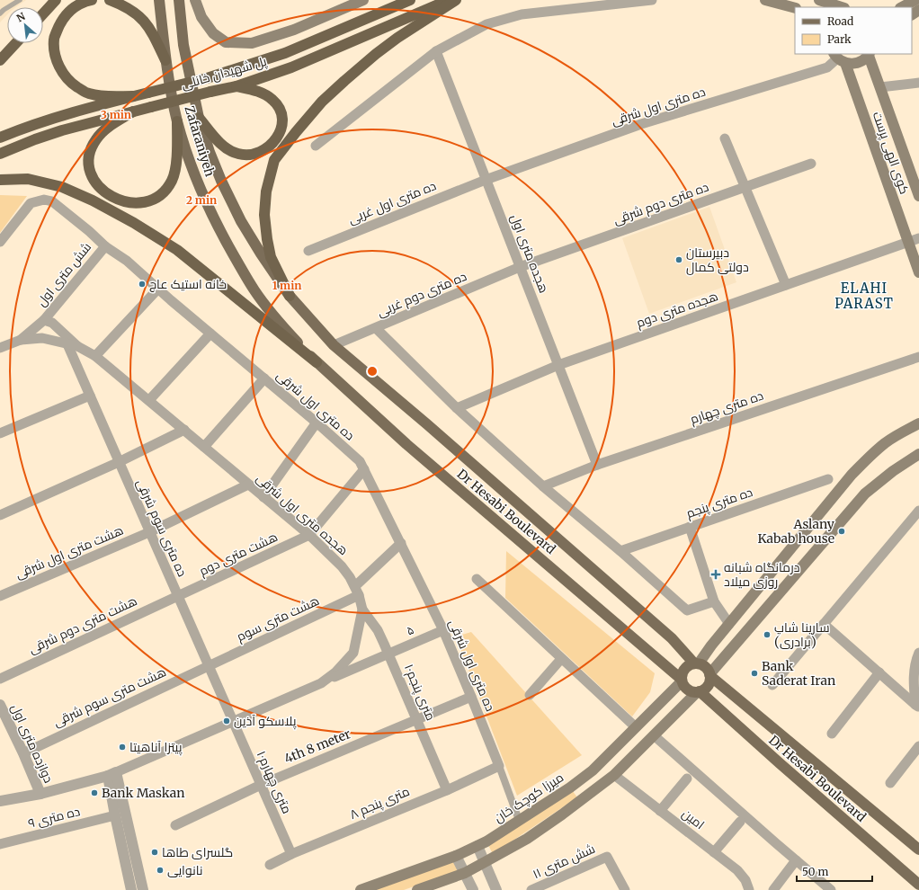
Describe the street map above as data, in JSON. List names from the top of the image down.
{
  "streets": {
    "highway": ["پل شهیدان خانلی"],
    "main road": [
      "Zafaraniyeh",
      "کوی الهی پرست",
      "Dr Hesabi Boulevard",
      "میرزا کوچک خان"
    ],
    "street": [
      "ده متری اول شرقی",
      "ده متری اول غربی",
      "ده متری دوم شرقی",
      "هجده متری اول",
      "شش متری اول",
      "ده متری دوم غربی",
      "هجده متری دوم",
      "ده متری چهارم",
      "ده متری پنجم",
      "هجده متری اول شرقی",
      "ده متری سوم شرقی",
      "هشت متری اول شرقی",
      "هشت متری دوم",
      "هشت متری سوم",
      "هشت متری دوم شرقی",
      "۵",
      "۱۰متری پنجم",
      "هشت متری سوم شرقی",
      "دوازده متری اول",
      "4th 8 meter",
      "۱۰متری چهارم",
      "۸ متری پنجم",
      "ده متری ۹",
      "امین",
      "شش متری ۱۱"
    ]
  },
  "crossings": [
    ["ده متری اول شرقی", "کوی الهی پرست"],
    ["ده متری اول شرقی", "ده متری اول غربی"],
    ["ده متری اول شرقی", "هجده متری اول"],
    ["ده متری اول شرقی", "شش متری اول"],
    ["ده متری اول شرقی", "هشت متری سوم"],
    ["ده متری اول شرقی", "۵"],
    ["ده متری اول شرقی", "4th 8 meter"],
    ["ده متری اول شرقی", "۸ متری پنجم"],
    ["Zafaraniyeh", "ده متری دوم غربی"],
    ["Zafaraniyeh", "Dr Hesabi Boulevard"],
    ["کوی الهی پرست", "هجده متری دوم"],
    ["ده متری اول غربی", "هجده متری اول"],
    ["ده متری دوم شرقی", "هجده متری اول"],
    ["ده متری دوم شرقی", "ده متری دوم غربی"],
    ["هجده متری اول", "ده متری دوم غربی"],
    ["هجده متری اول", "هجده متری دوم"],
    ["هجده متری اول", "ده متری چهارم"],
    ["شش متری اول", "هجده متری اول شرقی"],
    ["ده متری دوم غربی", "Dr Hesabi Boulevard"],
    ["Dr Hesabi Boulevard", "میرزا کوچک خان"],
    ["هجده متری اول شرقی", "ده متری سوم شرقی"],
    ["هجده متری اول شرقی", "هشت متری اول شرقی"],
    ["هجده متری اول شرقی", "هشت متری دوم"],
    ["هجده متری اول شرقی", "هشت متری سوم"],
    ["هجده متری اول شرقی", "۵"],
    ["هجده متری اول شرقی", "۱۰متری پنجم"],
    ["هجده متری اول شرقی", "۱۰متری چهارم"],
    ["ده متری سوم شرقی", "هشت متری اول شرقی"],
    ["ده متری سوم شرقی", "هشت متری دوم"],
    ["ده متری سوم شرقی", "هشت متری سوم"],
    ["ده متری سوم شرقی", "هشت متری دوم شرقی"],
    ["ده متری سوم شرقی", "هشت متری سوم شرقی"],
    ["ده متری سوم شرقی", "۱۰متری چهارم"],
    ["هشت متری دوم", "هشت متری دوم شرقی"],
    ["هشت متری سوم", "هشت متری سوم شرقی"],
    ["۵", "۱۰متری پنجم"],
    ["۱۰متری پنجم", "4th 8 meter"],
    ["۱۰متری پنجم", "۸ متری پنجم"],
    ["هشت متری سوم شرقی", "دوازده متری اول"],
    ["4th 8 meter", "۱۰متری چهارم"],
    ["۱۰متری چهارم", "۸ متری پنجم"]
  ],
  "districts": ["ELAHI PARAST"],
  "places": {
    "other": [
      "دبیرستان دولتی کمال",
      "خانه استیک عاج",
      "Aslany Kabab house",
      "سارینا شاپ (برادری)",
      "Bank Saderat Iran",
      "پلاسکو آذین",
      "پیتزا آناهیتا",
      "Bank Maskan",
      "گلسرای طاها",
      "نانوایی"
    ],
    "health": ["درمانگاه شبانه روزی میلاد"]
  },
  "legend": ["Road", "Park"],
  "scale_bar": "50 m",
  "north": "top left",
  "rings": ["3 min", "2 min", "1 min"]
}
